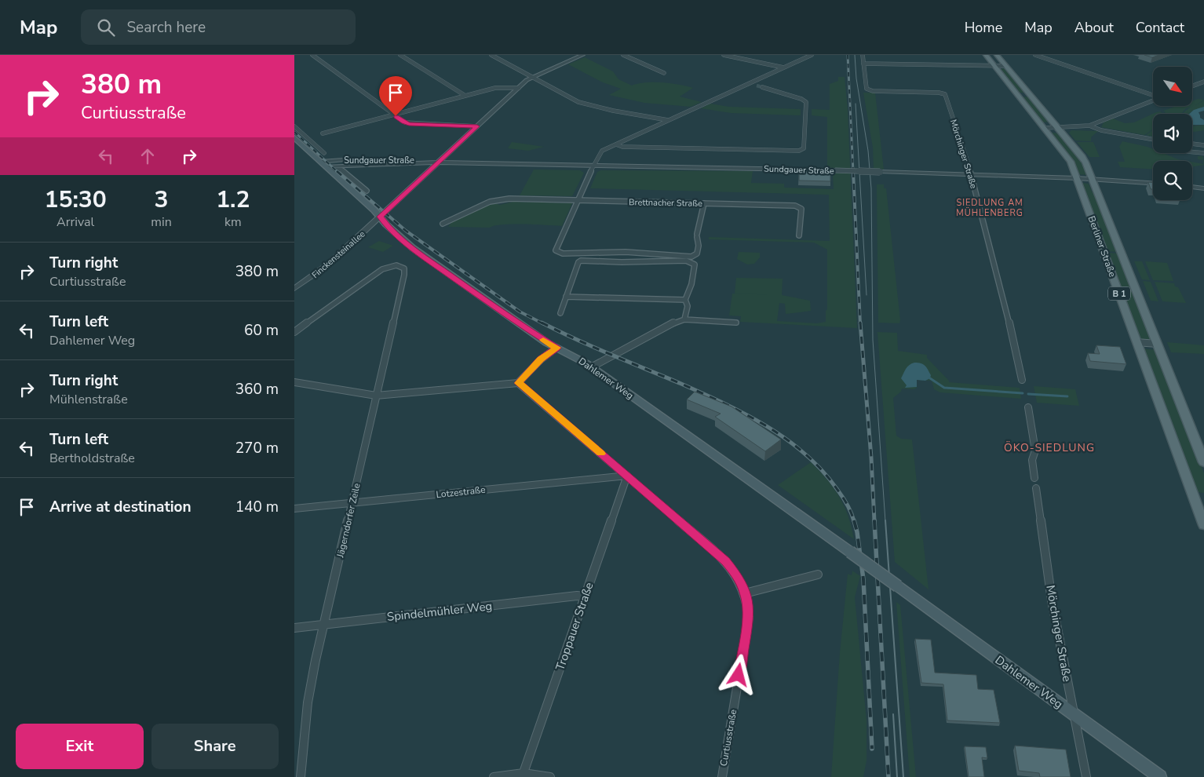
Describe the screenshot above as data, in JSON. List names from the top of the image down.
{
  "streets": {
    "main road": ["Berliner Straße", "B 1", "Dahlemer Weg"],
    "street": [
      "Mörchinger Straße",
      "Sundgauer Straße",
      "Brettnacher Straße",
      "Finckensteinallee",
      "Lotzestraße",
      "Jägerndorfer Zeile",
      "Spindelmühler Weg",
      "Troppauer Straße",
      "Curtiusstraße"
    ]
  },
  "crossings": [
    ["Mörchinger Straße", "Sundgauer Straße"],
    ["Mörchinger Straße", "Dahlemer Weg"],
    ["Sundgauer Straße", "Berliner Straße"],
    ["Sundgauer Straße", "Finckensteinallee"],
    ["Sundgauer Straße", "Dahlemer Weg"],
    ["Finckensteinallee", "Dahlemer Weg"],
    ["Lotzestraße", "Jägerndorfer Zeile"],
    ["Lotzestraße", "Troppauer Straße"],
    ["Lotzestraße", "Curtiusstraße"],
    ["Jägerndorfer Zeile", "Spindelmühler Weg"],
    ["Spindelmühler Weg", "Troppauer Straße"],
    ["Troppauer Straße", "Curtiusstraße"]
  ],
  "districts": ["SIEDLUNG AM MÜHLENBERG", "ÖKO-SIEDLUNG"],
  "north": "bottom right",
  "page": {
    "header": "Map",
    "search": "Search here",
    "nav": [
      "Home",
      "Map",
      "About",
      "Contact"
    ],
    "turn": ["380 m", "Curtiusstraße"],
    "eta": [
      "15:30",
      "Arrival",
      "3",
      "min",
      "1.2",
      "km"
    ],
    "list": [
      {
        "name": "Turn right",
        "note": "Curtiusstraße",
        "value": "380 m"
      },
      {
        "name": "Turn left",
        "note": "Dahlemer Weg",
        "value": "60 m"
      },
      {
        "name": "Turn right",
        "note": "Mühlenstraße",
        "value": "360 m"
      },
      {
        "name": "Turn left",
        "note": "Bertholdstraße",
        "value": "270 m"
      },
      {
        "name": "Arrive at destination",
        "value": "140 m"
      }
    ],
    "buttons": ["Exit", "Share"]
  }
}
